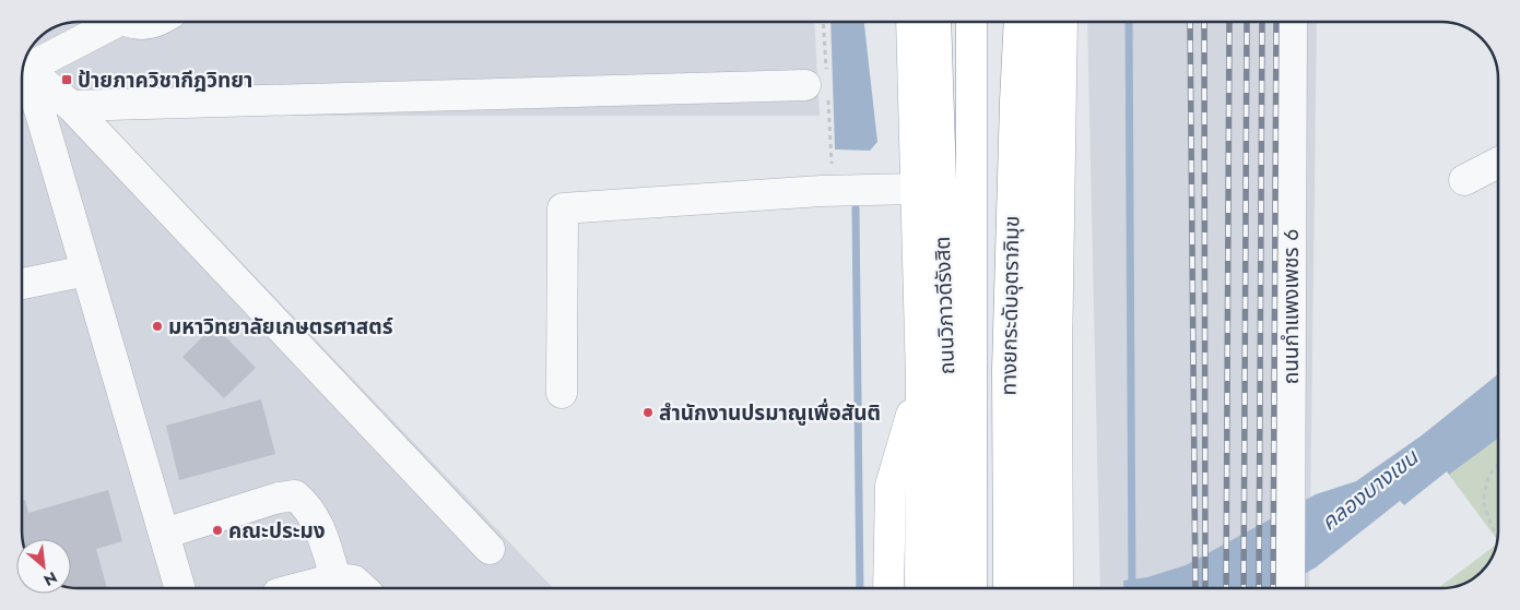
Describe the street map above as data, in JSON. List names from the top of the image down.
{
  "streets": {
    "main road": ["ถนนวิภาวดีรังสิต", "ทางยกระดับอุตราภิมุข"],
    "street": ["ถนนกำแพงเพชร 6"]
  },
  "water": ["คลองบางเขน"],
  "places": {
    "transit": ["ป้ายภาควิชากีฎวิทยา"],
    "other": ["มหาวิทยาลัยเกษตรศาสตร์", "สำนักงานปรมาณูเพื่อสันติ", "คณะประมง"]
  },
  "north": "bottom right"
}
